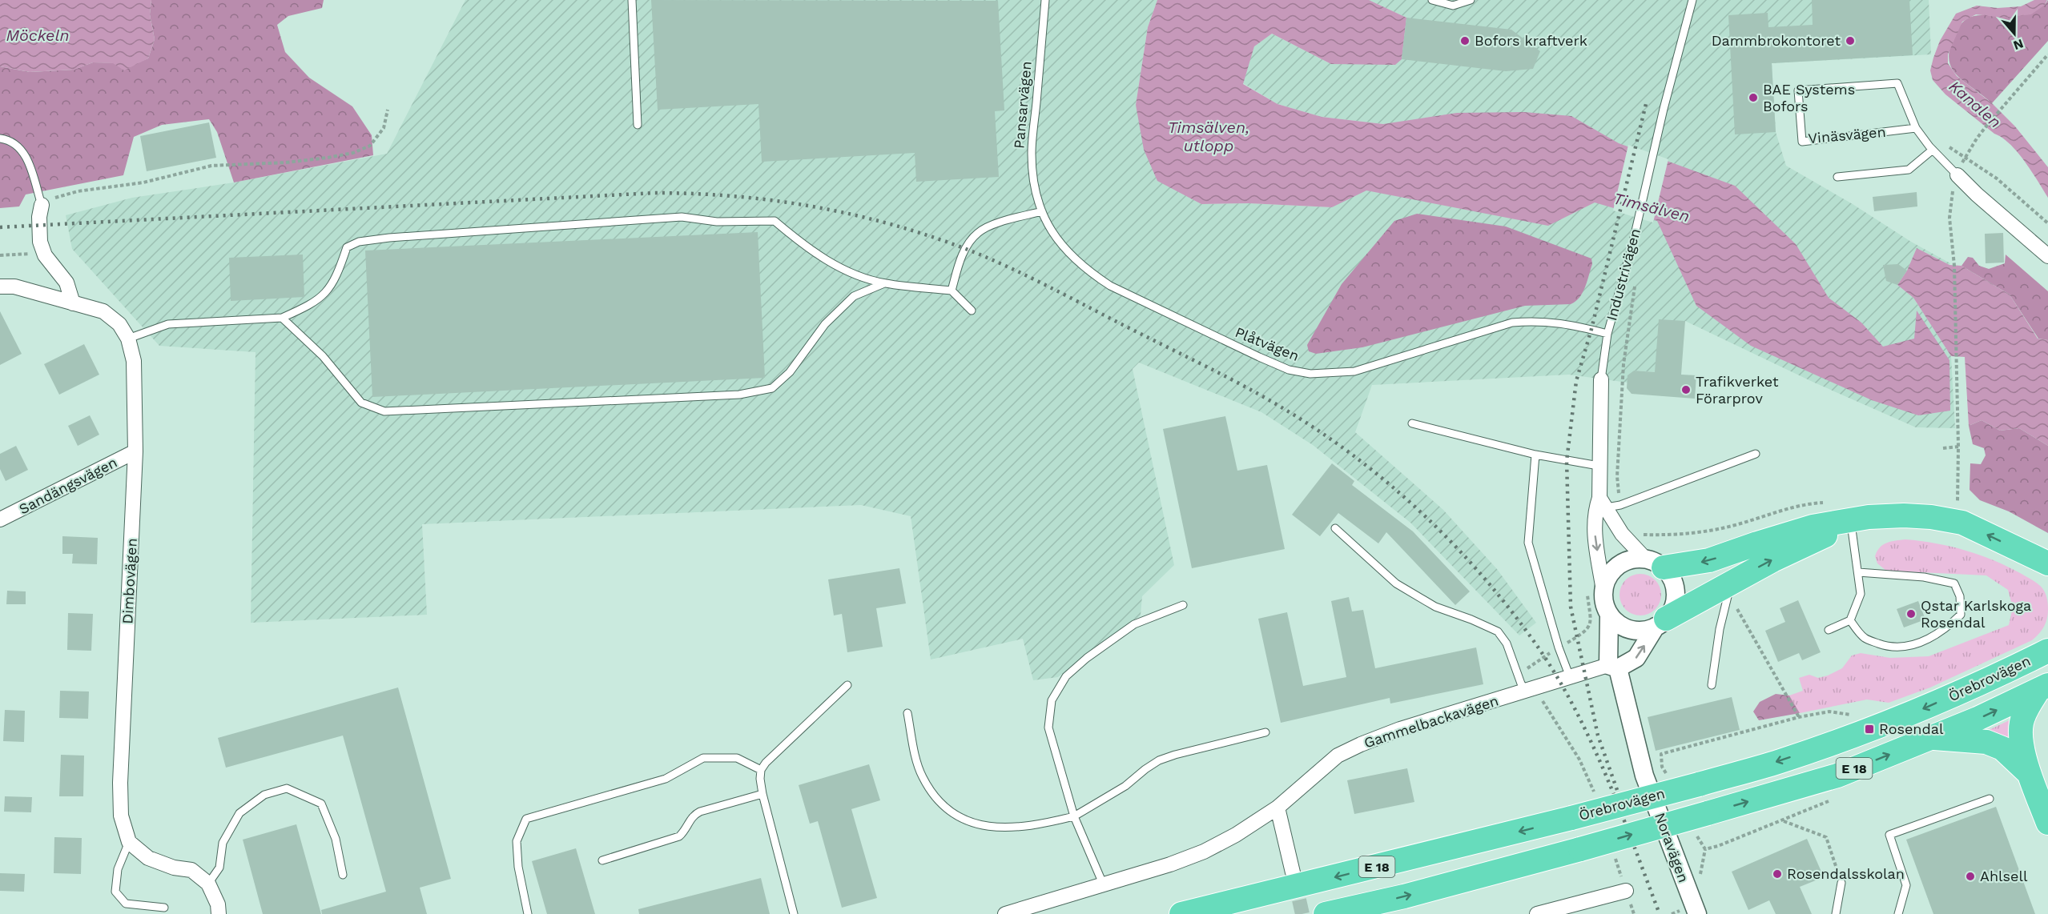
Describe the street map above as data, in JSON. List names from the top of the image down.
{
  "streets": {
    "highway": ["Örebrovägen", "E 18"],
    "street": [
      "Vinäsvägen",
      "Industrivägen",
      "Sandängsvägen",
      "Dimbovägen",
      "Gammelbackavägen",
      "Noravägen"
    ],
    "lane": ["Pansarvägen", "Plåtvägen"]
  },
  "crossings": [
    ["Pansarvägen", "Plåtvägen"],
    ["Industrivägen", "Plåtvägen"],
    ["Industrivägen", "Noravägen"],
    ["Sandängsvägen", "Dimbovägen"],
    ["Gammelbackavägen", "Noravägen"]
  ],
  "water": [
    "Möckeln",
    "Kanalen",
    "Timsälven, utlopp",
    "Timsälven"
  ],
  "places": {
    "other": [
      "Bofors kraftverk",
      "Dammbrokontoret",
      "BAE Systems Bofors",
      "Trafikverket Förarprov",
      "Qstar Karlskoga Rosendal",
      "Rosendalsskolan",
      "Ahlsell"
    ],
    "transit": ["Rosendal"]
  },
  "north": "bottom"
}
